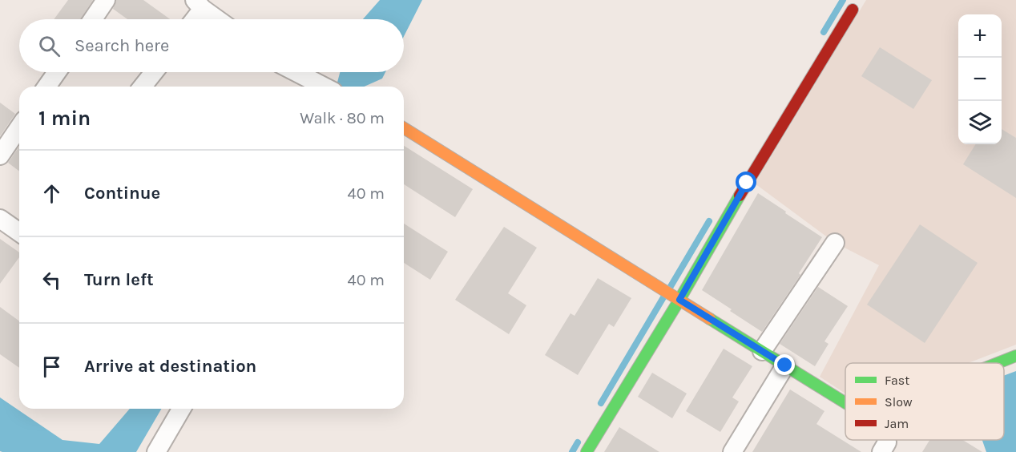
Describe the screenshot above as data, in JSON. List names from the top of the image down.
{
  "legend": ["Fast", "Slow", "Jam"],
  "page": {
    "map_buttons": ["+", "−"],
    "search": "Search here",
    "heading": ["1 min", "Walk · 80 m"],
    "list": [
      ["Continue", "40 m"],
      ["Turn left", "40 m"],
      "Arrive at destination"
    ]
  }
}
